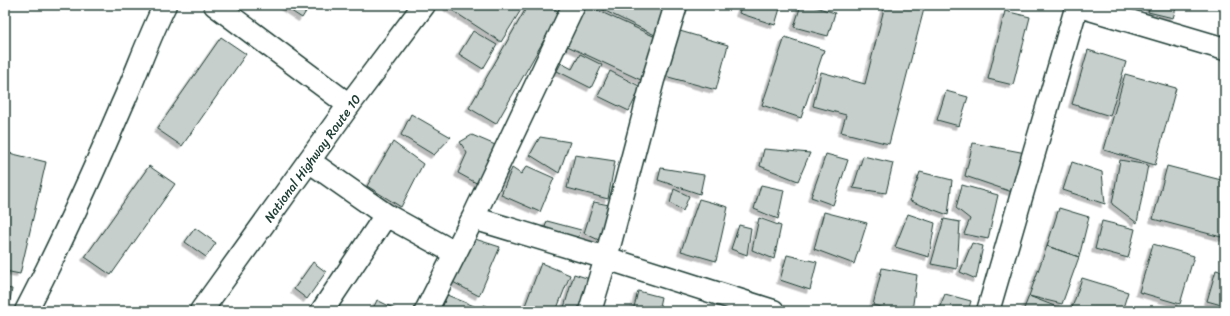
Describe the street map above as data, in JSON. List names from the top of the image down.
{
  "streets": {
    "main road": ["National Highway Route 10"]
  }
}
